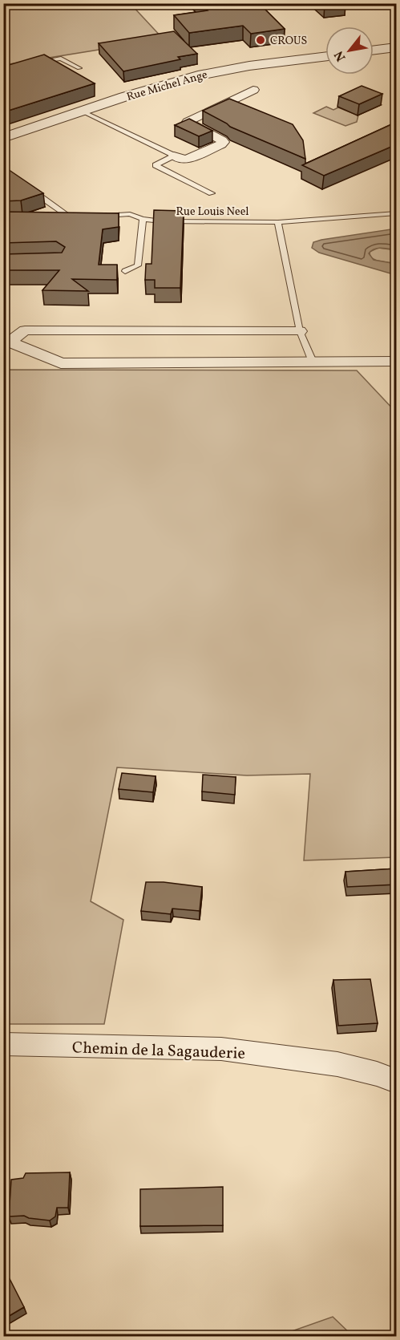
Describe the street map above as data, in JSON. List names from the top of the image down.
{
  "streets": {
    "street": ["Rue Michel Ange", "Chemin de la Sagauderie"],
    "lane": ["Rue Louis Neel"]
  },
  "places": ["CROUS"],
  "north": "bottom left"
}
